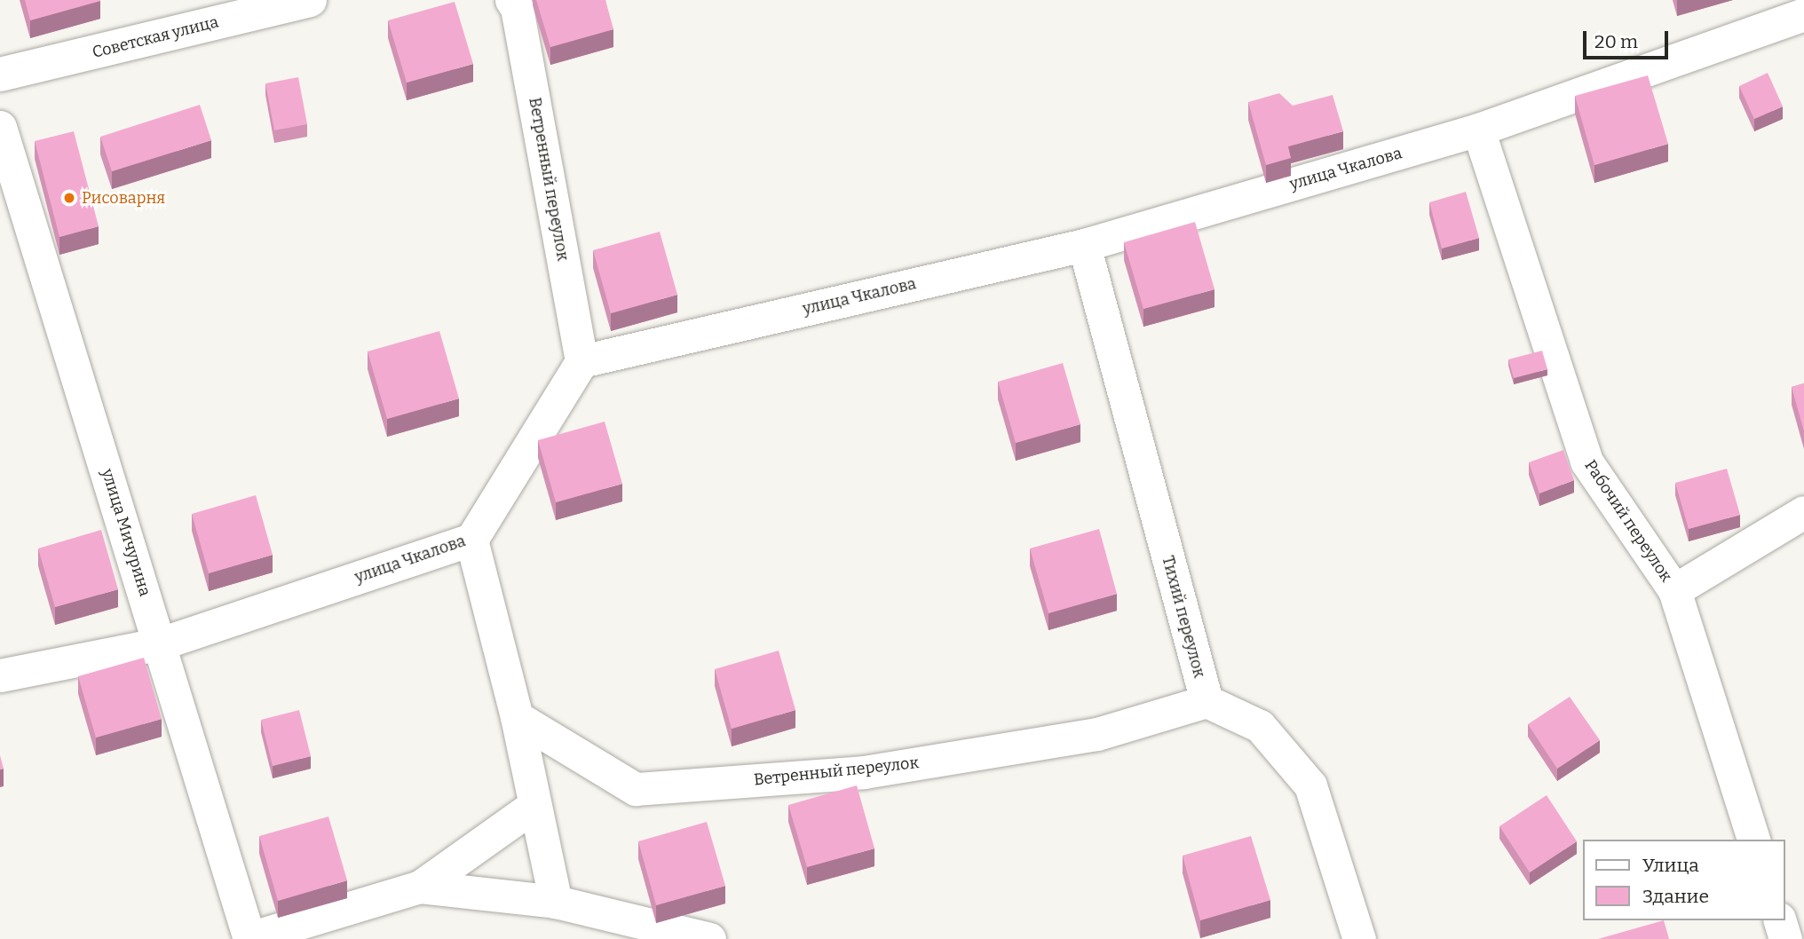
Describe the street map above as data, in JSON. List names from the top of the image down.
{
  "streets": {
    "main road": ["Советская улица"],
    "street": [
      "улица Чкалова",
      "Ветренный переулок",
      "Рабочий переулок",
      "улица Мичурина",
      "Тихий переулок"
    ]
  },
  "crossings": [
    ["улица Чкалова", "Ветренный переулок"],
    ["улица Чкалова", "Рабочий переулок"],
    ["улица Чкалова", "улица Мичурина"],
    ["улица Чкалова", "Тихий переулок"],
    ["Ветренный переулок", "Тихий переулок"]
  ],
  "places": ["Рисоварня"],
  "legend": ["Улица", "Здание"],
  "scale_bar": "20 m"
}
